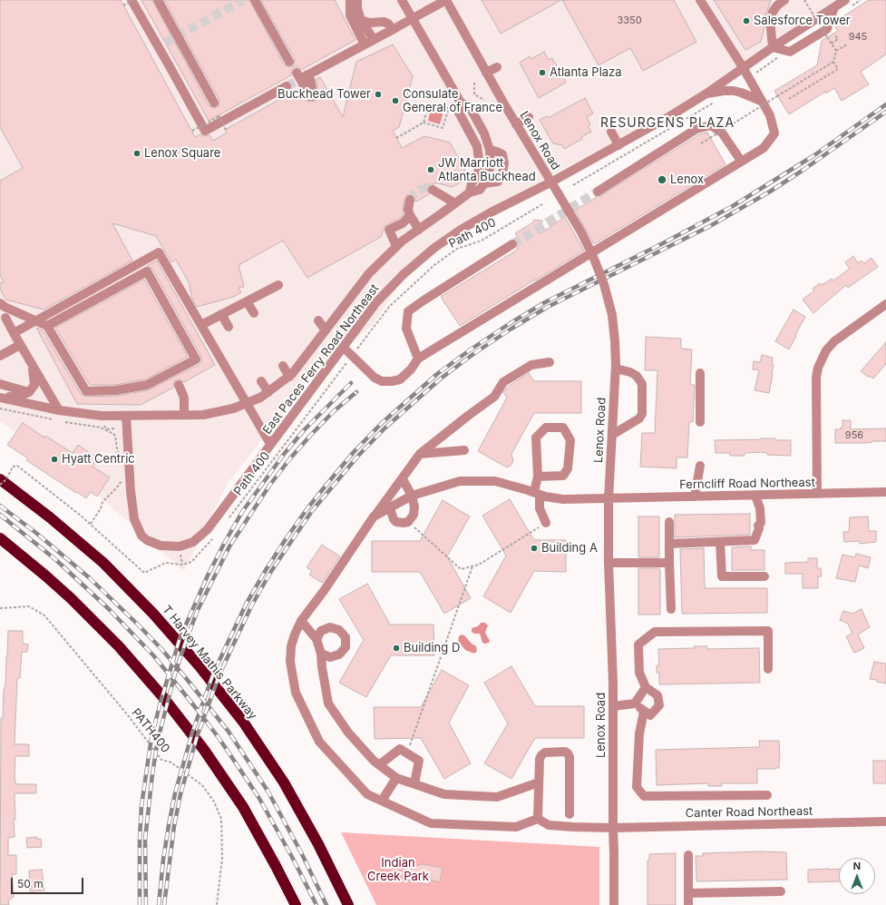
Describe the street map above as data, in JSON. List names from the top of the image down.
{
  "streets": {
    "highway": ["T Harvey Mathis Parkway"],
    "street": [
      "Lenox Road",
      "East Paces Ferry Road Northeast",
      "Ferncliff Road Northeast",
      "Canter Road Northeast"
    ],
    "path": ["Path 400", "PATH400"]
  },
  "crossings": [
    ["Lenox Road", "East Paces Ferry Road Northeast"],
    ["Lenox Road", "Ferncliff Road Northeast"],
    ["Lenox Road", "Canter Road Northeast"]
  ],
  "districts": ["RESURGENS PLAZA"],
  "parks": ["Indian Creek Park"],
  "places": [
    "Salesforce Tower",
    "Atlanta Plaza",
    "Buckhead Tower",
    "Consulate General of France",
    "Lenox Square",
    "JW Marriott Atlanta Buckhead",
    "Lenox",
    "Hyatt Centric",
    "Building A",
    "Building D"
  ],
  "house_numbers": ["3350", "945", "956"],
  "scale_bar": "50 m",
  "north": "top"
}
